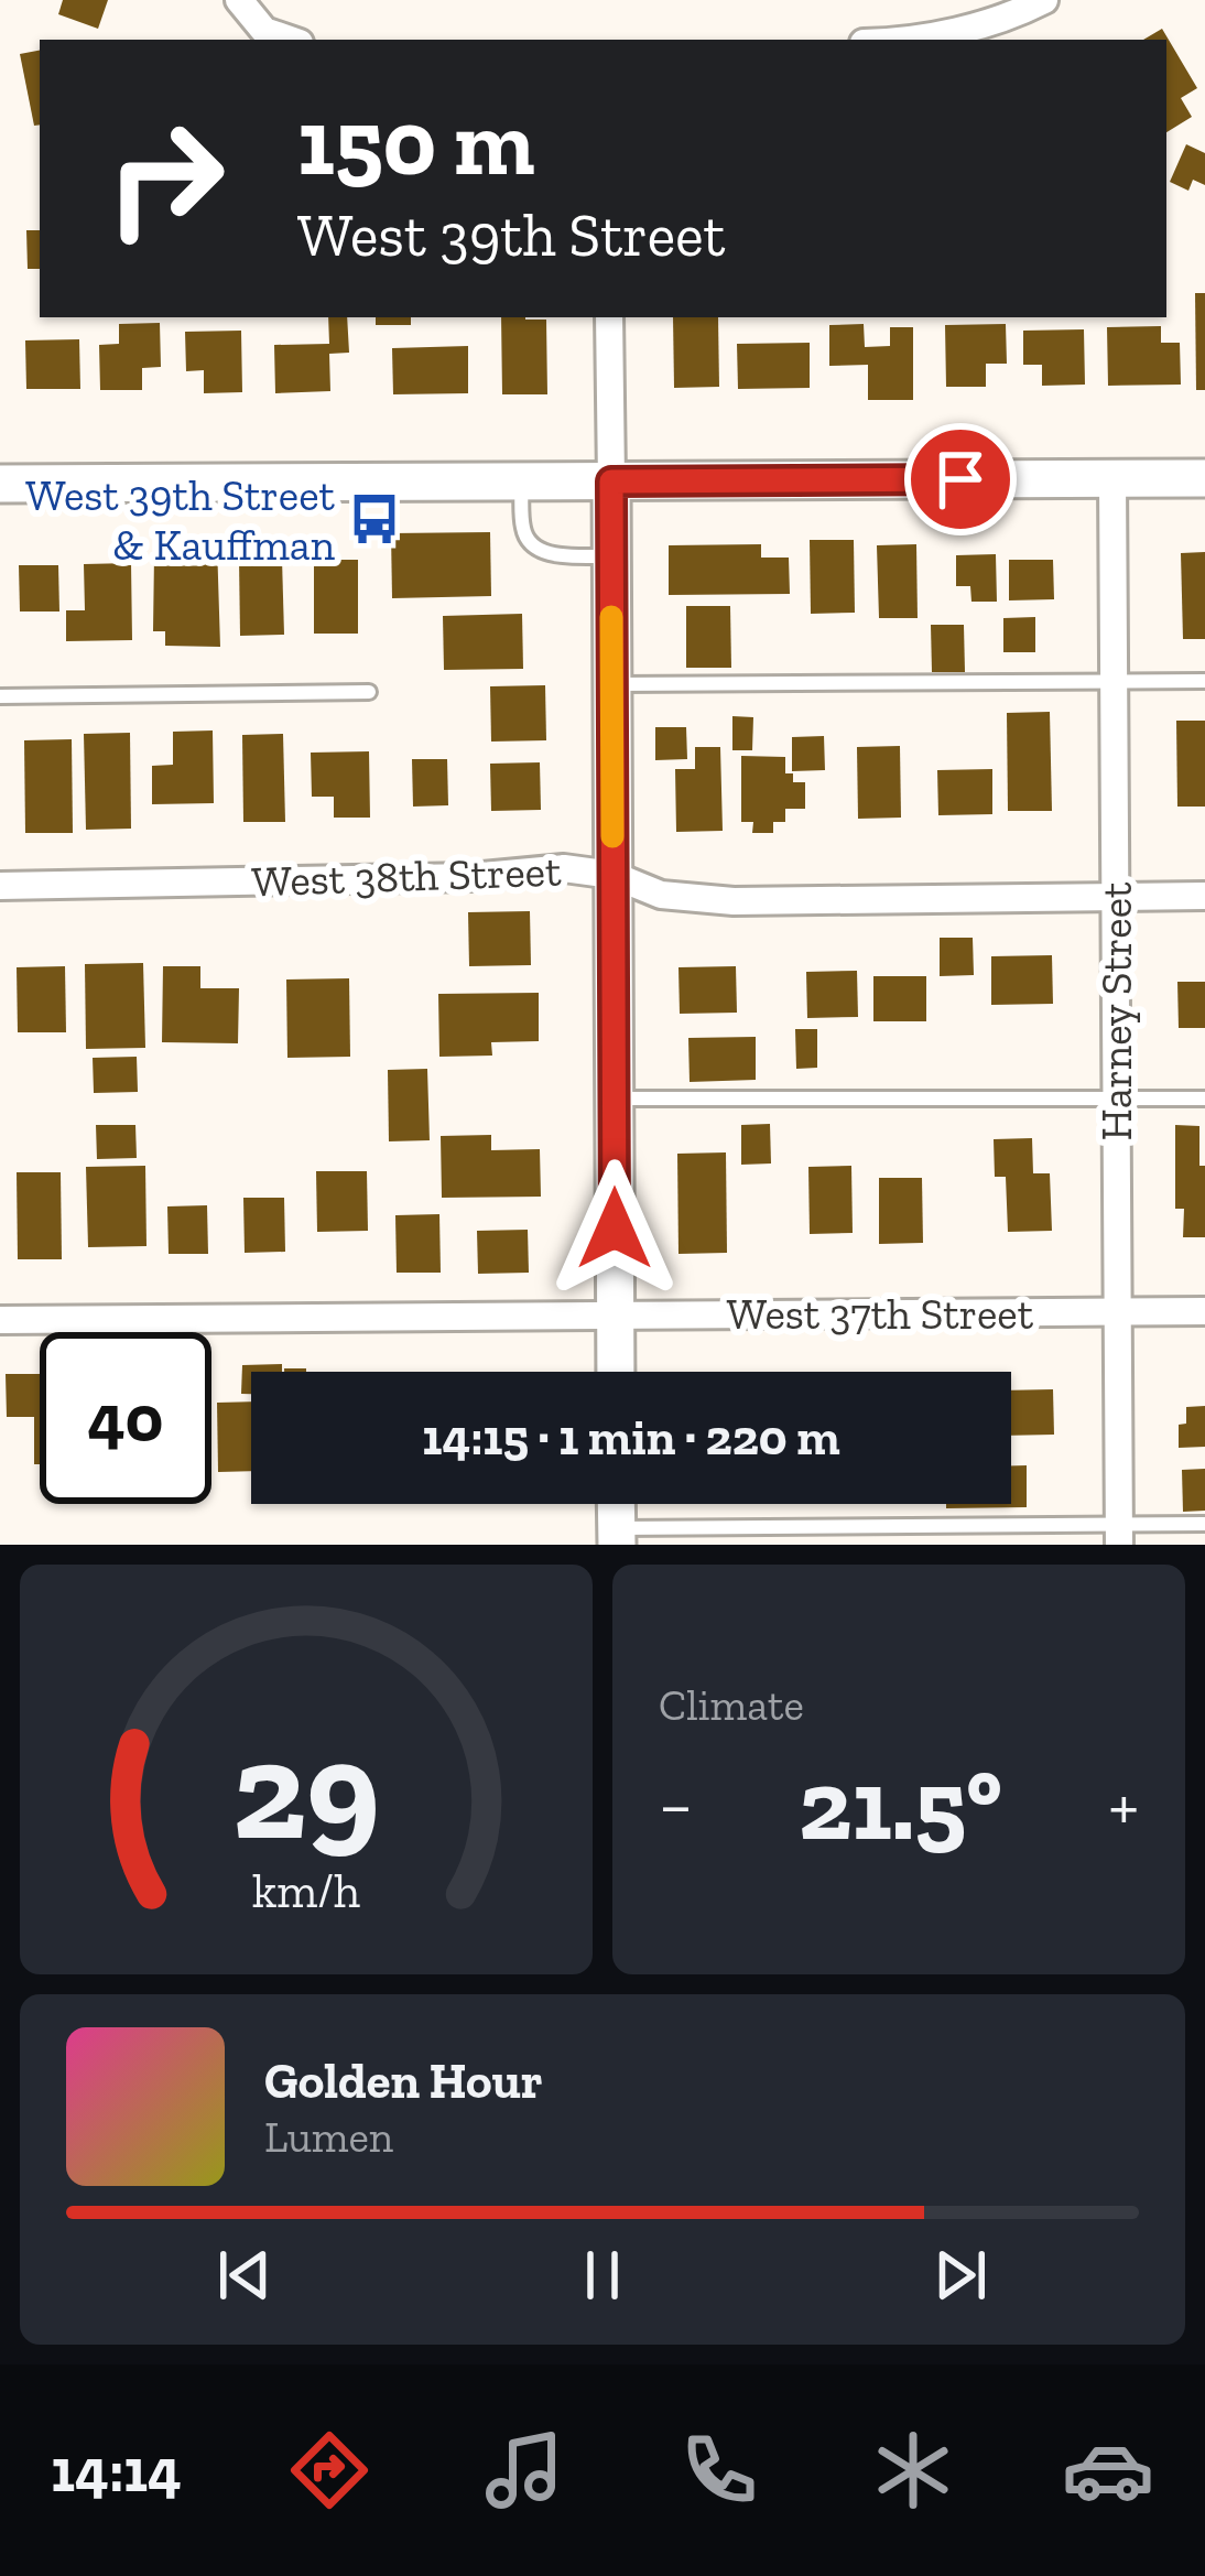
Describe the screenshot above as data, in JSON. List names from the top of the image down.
{
  "streets": {
    "street": ["West 38th Street", "Harney Street", "West 37th Street"]
  },
  "crossings": [
    ["West 38th Street", "Harney Street"],
    ["Harney Street", "West 37th Street"]
  ],
  "places": {
    "bus stop": ["West 39th Street & Kauffman"]
  },
  "page": {
    "turn": ["150 m", "West 39th Street"],
    "limit": "40",
    "trip": "14:15 · 1 min · 220 m",
    "tile": "Climate",
    "heat": ["−", "21.5°", "+"],
    "song": ["Golden Hour", "Lumen"],
    "tabs": "14:14",
    "gauge": ["29", "km/h"]
  }
}
